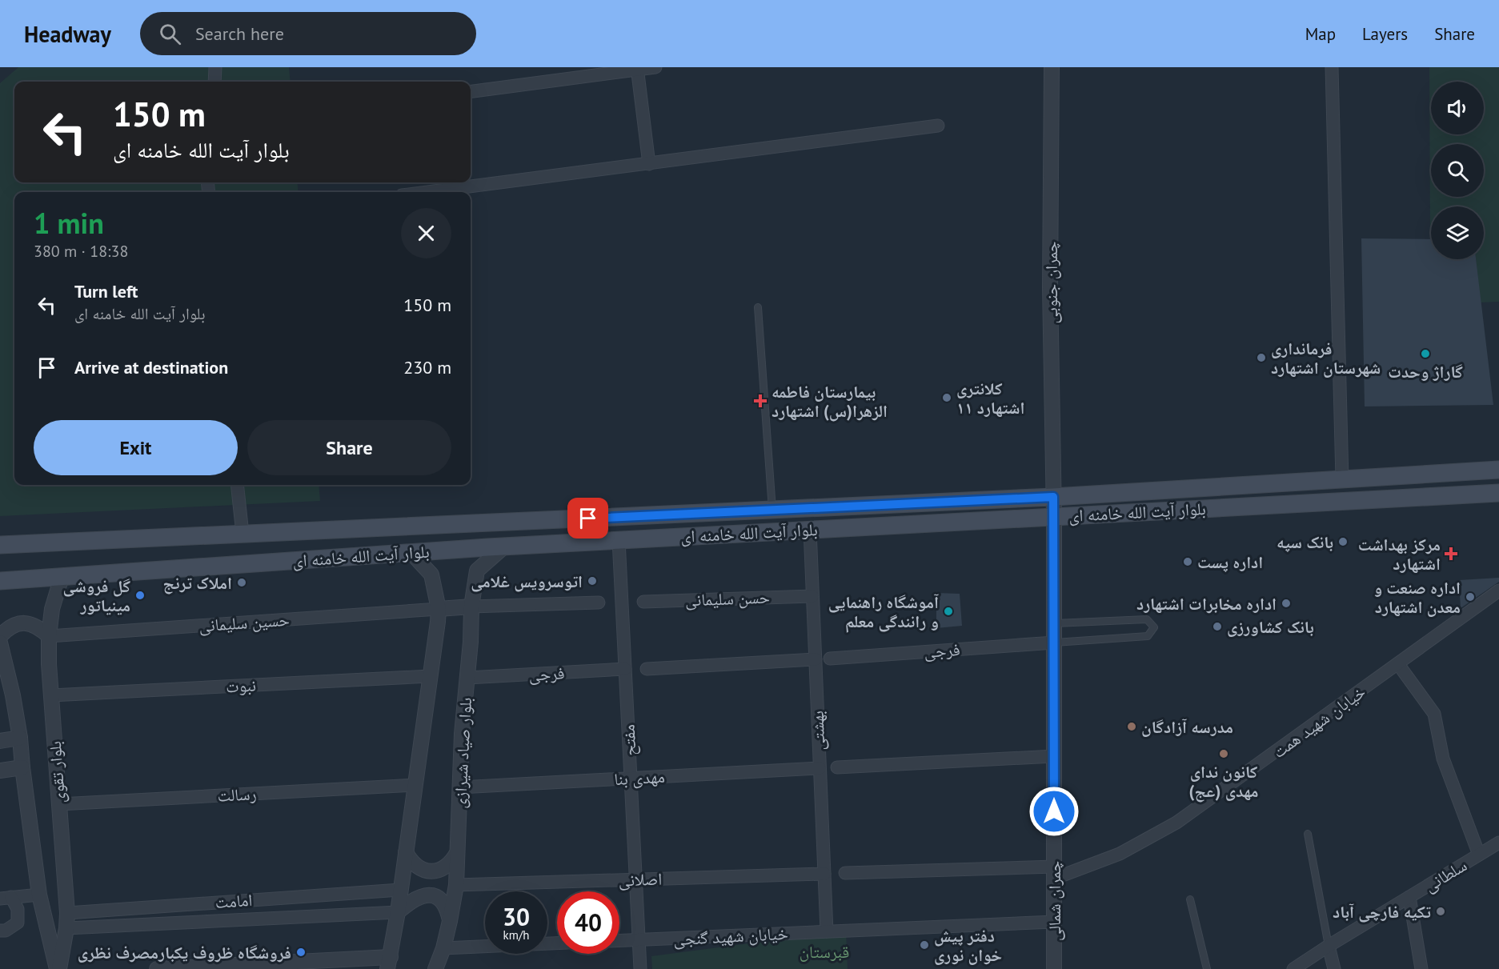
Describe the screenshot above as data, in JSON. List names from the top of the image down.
{
  "streets": {
    "main road": ["بلوار آیت الله خامنه ای"],
    "street": [
      "چمران جنوبی",
      "حسن سلیمانی",
      "حسین سلیمانی",
      "فرجی",
      "نبوت",
      "خیابان شهید همت",
      "بهشتی",
      "مفتح",
      "بلوار صیاد شیرازی",
      "بلوار تقوی",
      "مهدی بنا",
      "رسالت",
      "سلطانی",
      "اصلانی",
      "امامت",
      "چمران شمالی",
      "خیابان شهید گنجی"
    ]
  },
  "crossings": [
    ["چمران جنوبی", "بلوار آیت الله خامنه ای"],
    ["چمران جنوبی", "چمران شمالی"],
    ["بلوار آیت الله خامنه ای", "بهشتی"],
    ["بلوار آیت الله خامنه ای", "مفتح"],
    ["بلوار آیت الله خامنه ای", "بلوار صیاد شیرازی"],
    ["بلوار آیت الله خامنه ای", "بلوار تقوی"],
    ["بلوار آیت الله خامنه ای", "چمران شمالی"],
    ["حسن سلیمانی", "بهشتی"],
    ["حسین سلیمانی", "بلوار تقوی"],
    ["فرجی", "مفتح"],
    ["فرجی", "بلوار صیاد شیرازی"],
    ["فرجی", "چمران شمالی"],
    ["نبوت", "بلوار تقوی"],
    ["خیابان شهید همت", "چمران شمالی"],
    ["بهشتی", "مهدی بنا"],
    ["بهشتی", "اصلانی"],
    ["بهشتی", "خیابان شهید گنجی"],
    ["مفتح", "مهدی بنا"],
    ["مفتح", "اصلانی"],
    ["مفتح", "خیابان شهید گنجی"],
    ["بلوار صیاد شیرازی", "مهدی بنا"],
    ["بلوار صیاد شیرازی", "اصلانی"],
    ["بلوار تقوی", "رسالت"],
    ["بلوار تقوی", "امامت"],
    ["چمران شمالی", "خیابان شهید گنجی"]
  ],
  "parks": ["قبرستان"],
  "places": {
    "other": [
      "گاراژ وحدت",
      "فرمانداری شهرستان اشتهارد",
      "کلانتری ۱۱ اشتهارد",
      "بانک سپه",
      "اداره پست",
      "اتوسرویس غلامی",
      "املاک ترنج",
      "گل فروشی مینیاتور",
      "اداره صنعت و معدن اشتهارد",
      "اداره مخابرات اشتهارد",
      "آموشگاه راهنمایی و رانندگی معلم",
      "بانک کشاورزی",
      "مدرسه آزادگان",
      "کانون ندای مهدی (عج)",
      "تکیه فارچی آباد",
      "دفتر پیش خوان نوری",
      "فروشگاه ظروف یکبارمصرف نظری"
    ],
    "health": ["بیمارستان فاطمه الزهرا(س) اشتهارد", "مرکز بهداشت اشتهارد"]
  },
  "page": {
    "header": "Headway",
    "search": "Search here",
    "nav": ["Map", "Layers", "Share"],
    "turn": ["150 m", "بلوار آیت الله خامنه ای"],
    "heading": ["1 min", "380 m · 18:38"],
    "list": [
      {
        "name": "Turn left",
        "note": "بلوار آیت الله خامنه ای",
        "value": "150 m"
      },
      {
        "name": "Arrive at destination",
        "value": "230 m"
      }
    ],
    "buttons": ["Exit", "Share"],
    "speed": "30 km/h",
    "limit": "40"
  }
}
